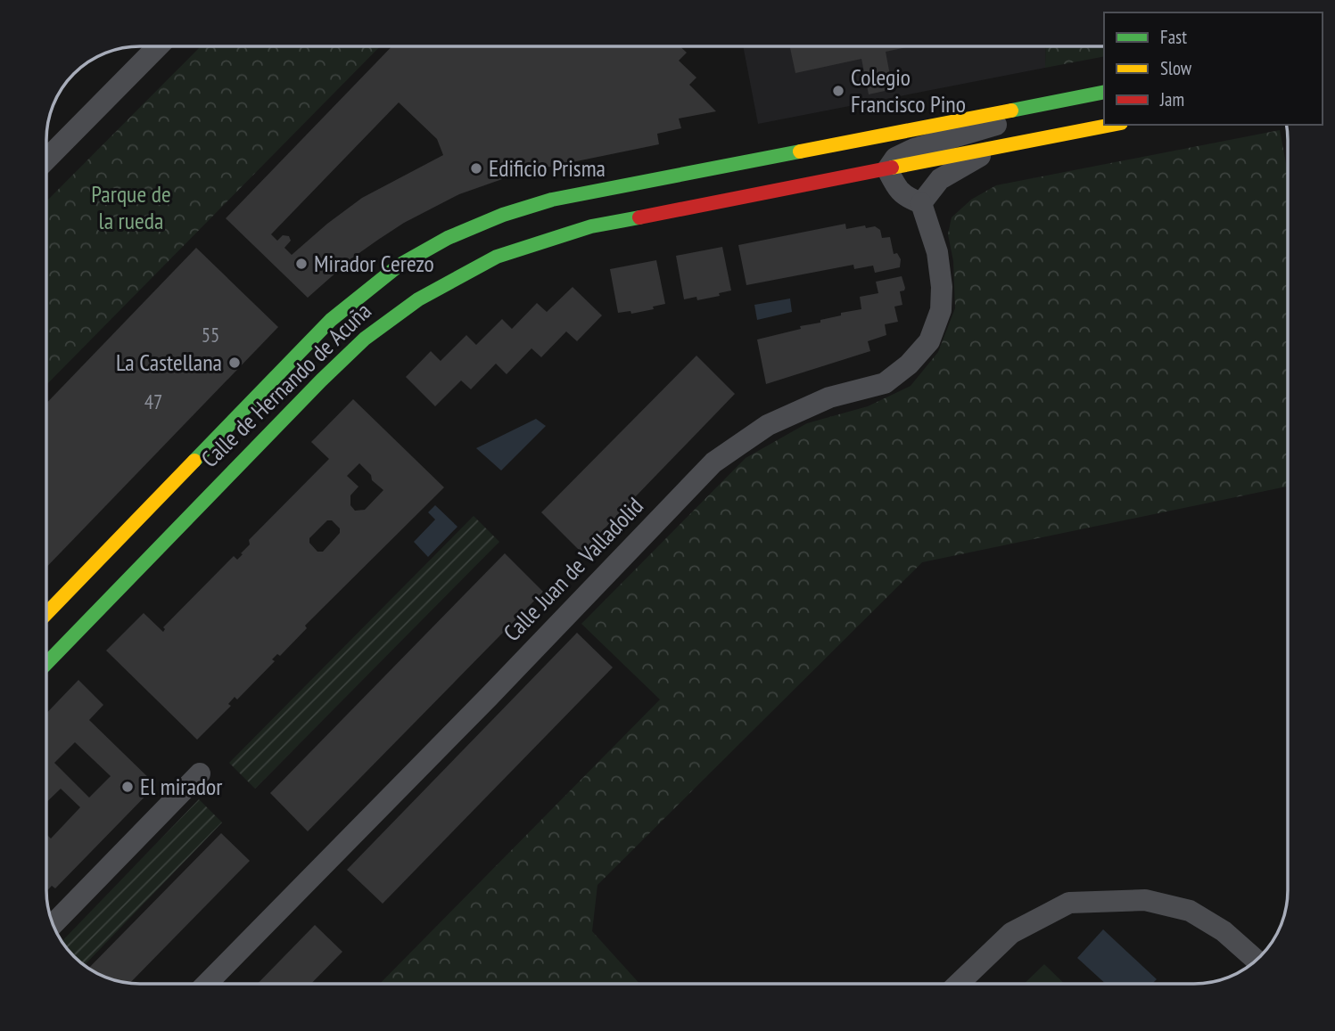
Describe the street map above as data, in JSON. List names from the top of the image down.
{
  "streets": {
    "street": ["Calle de Hernando de Acuña", "Calle Juan de Valladolid"]
  },
  "crossings": [
    ["Calle de Hernando de Acuña", "Calle Juan de Valladolid"]
  ],
  "parks": ["Parque de la rueda"],
  "places": [
    "Colegio Francisco Pino",
    "Edificio Prisma",
    "Mirador Cerezo",
    "La Castellana",
    "El mirador"
  ],
  "house_numbers": ["55", "47"],
  "legend": ["Fast", "Slow", "Jam"]
}
